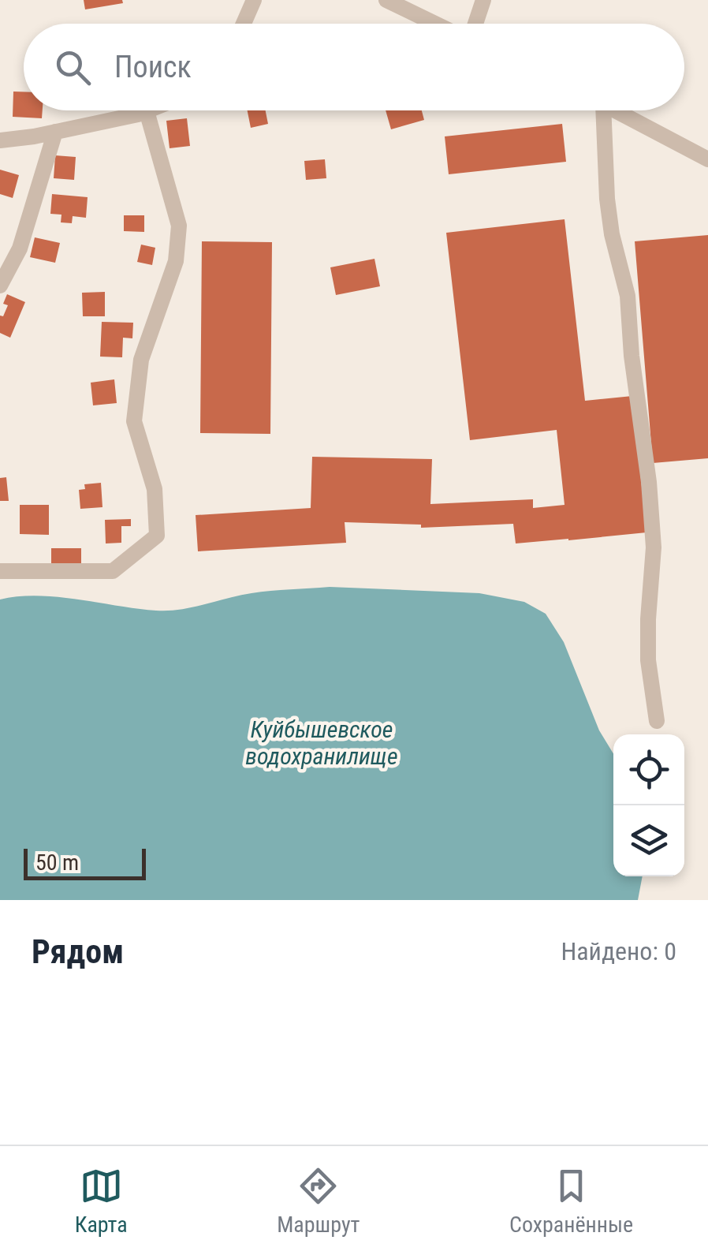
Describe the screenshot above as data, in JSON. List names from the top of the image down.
{
  "water": ["Куйбышевское водохранилище"],
  "scale_bar": "50 m",
  "page": {
    "search": "Поиск",
    "scale": "50 m",
    "heading": ["Рядом", "Найдено: 0"],
    "nav": ["Карта", "Маршрут", "Сохранённые"]
  }
}
